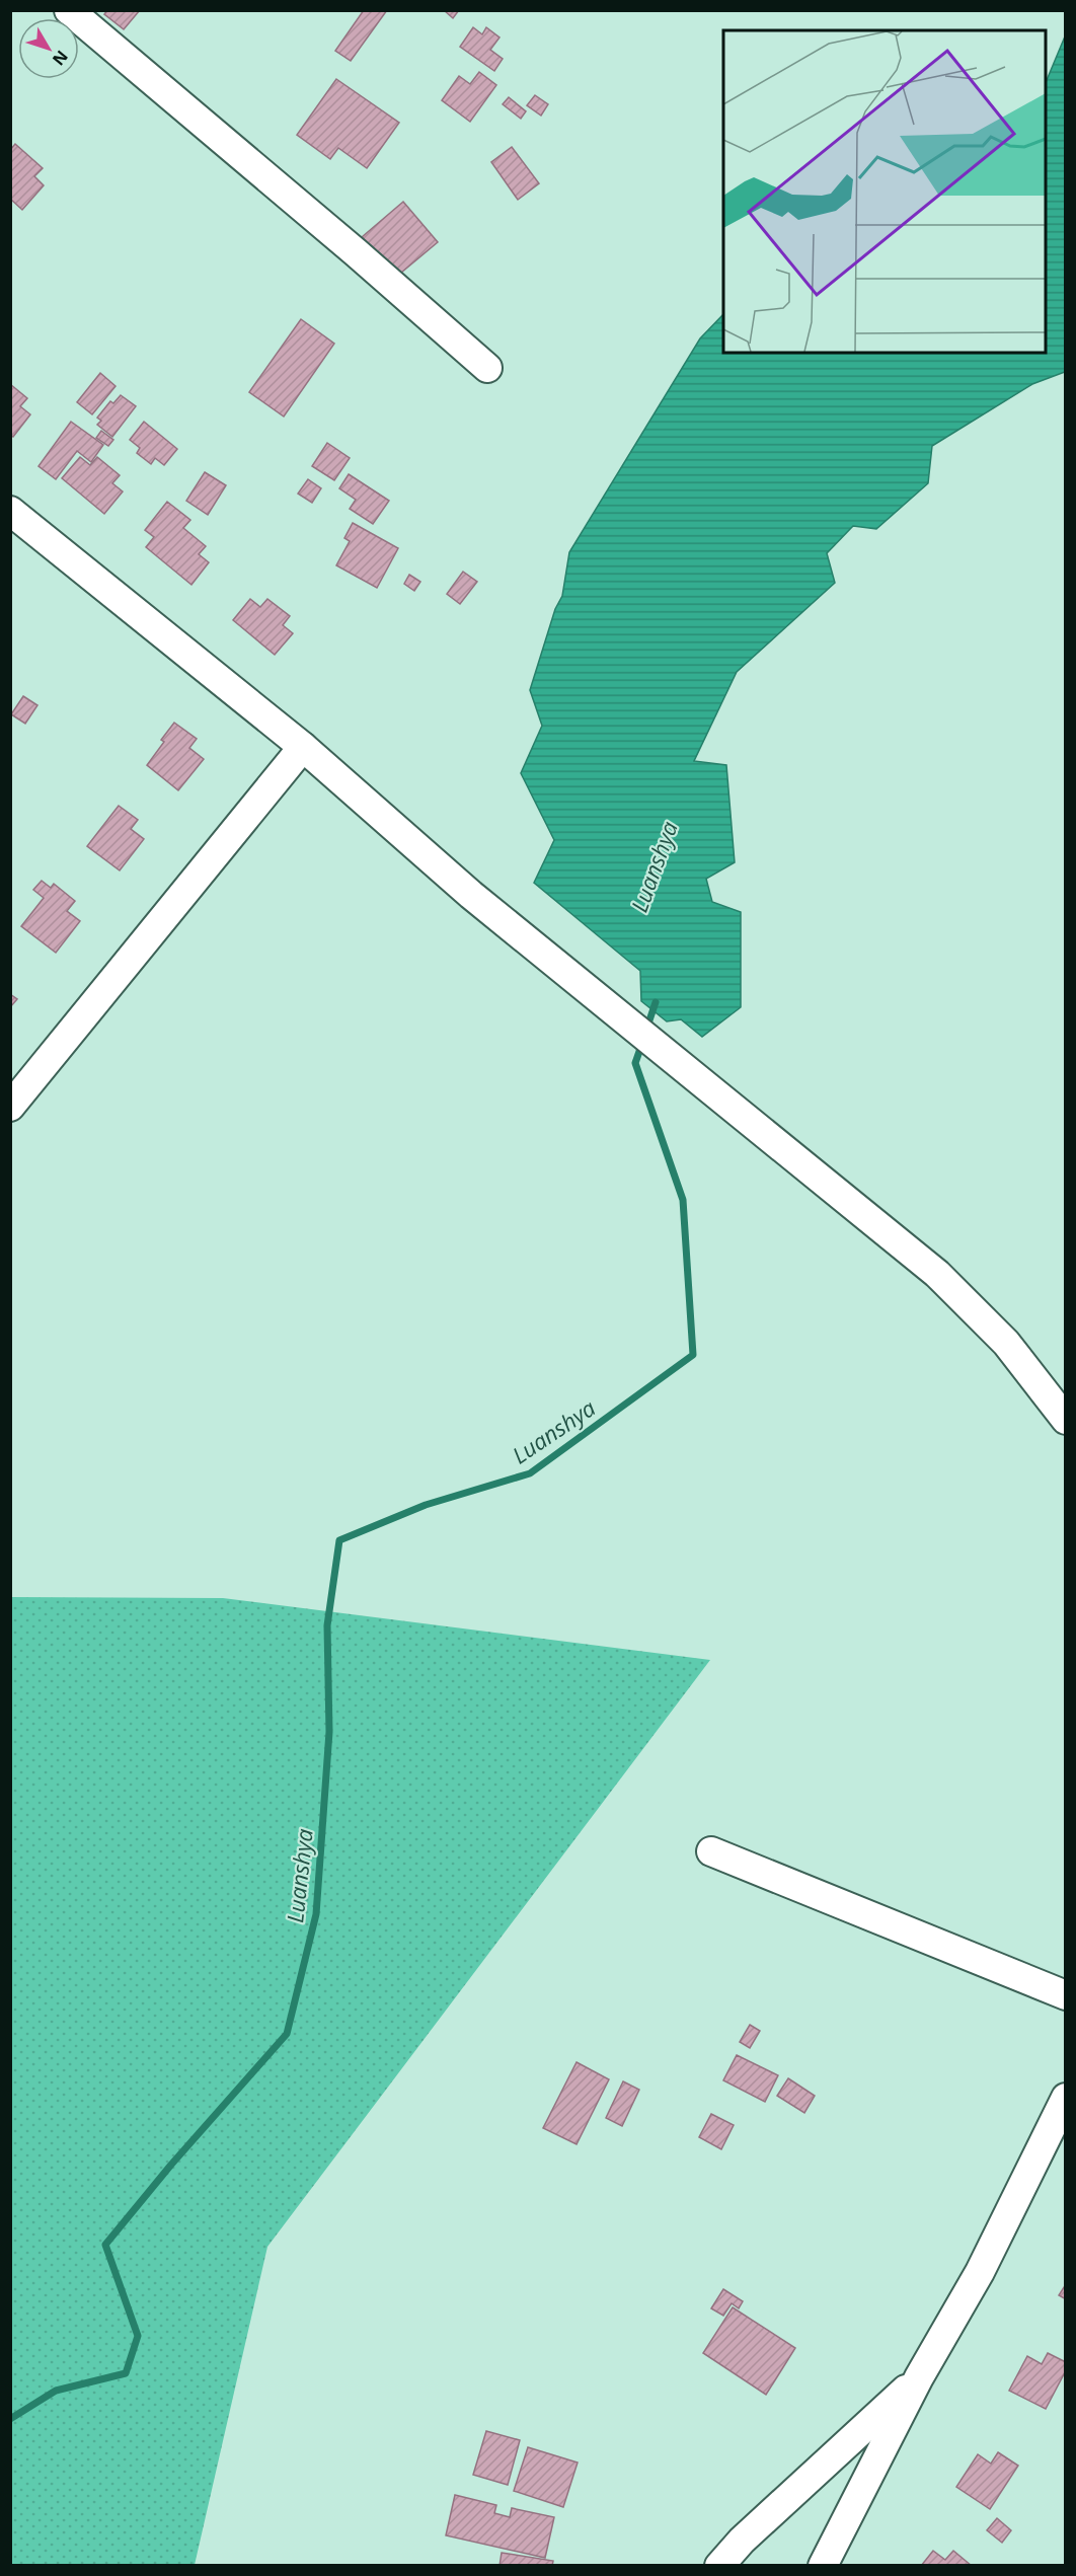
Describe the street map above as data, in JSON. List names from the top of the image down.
{
  "water": ["Luanshya"],
  "north": "bottom right"
}
